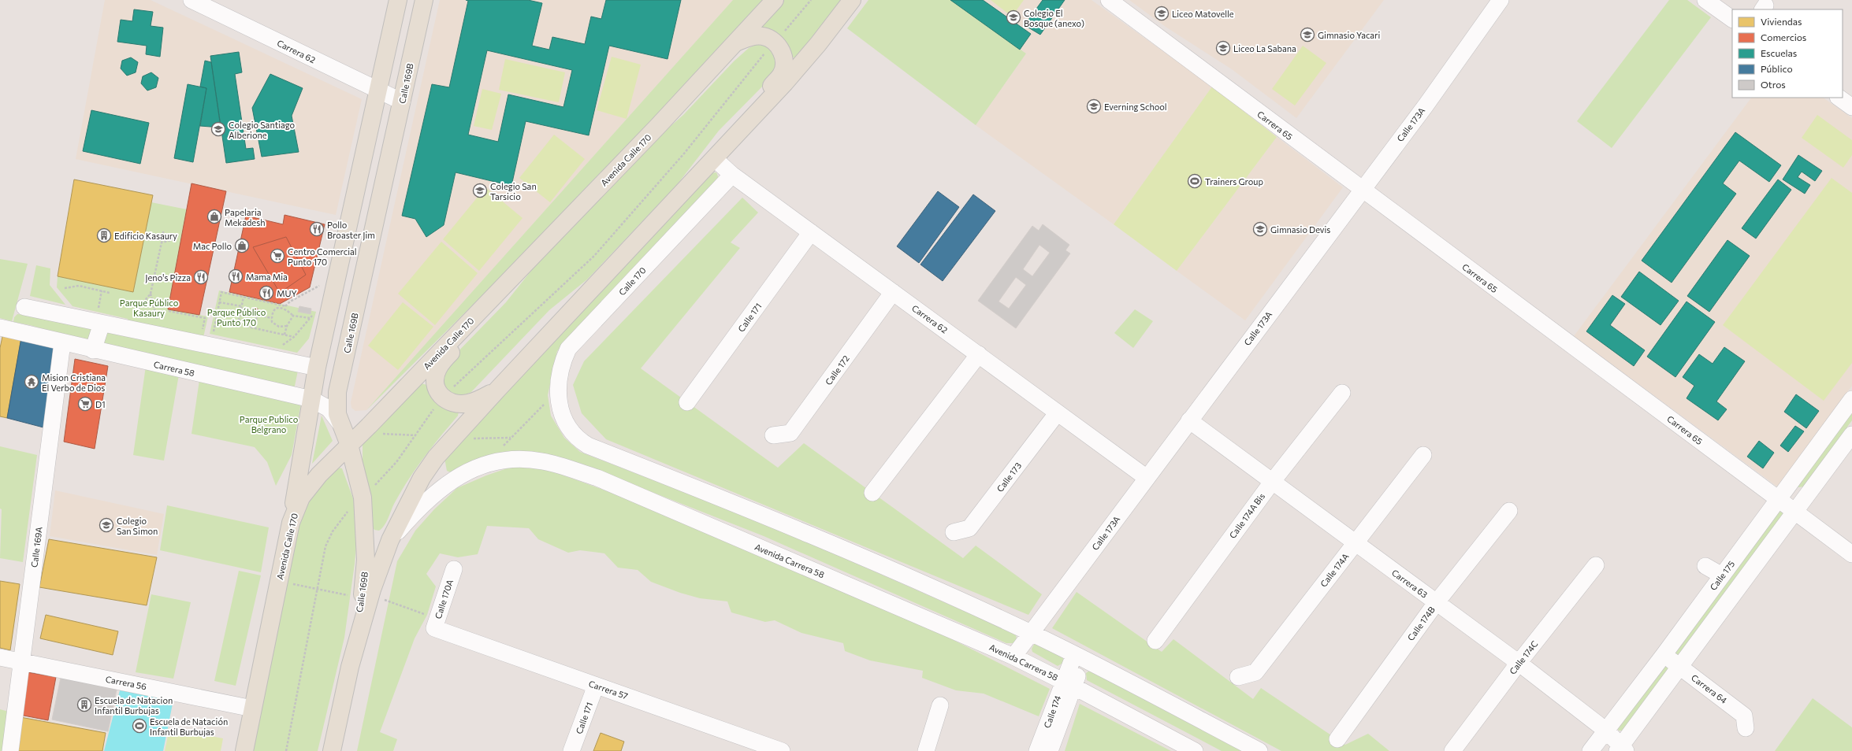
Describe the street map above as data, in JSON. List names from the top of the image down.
{
  "streets": {
    "main road": ["Calle 169B", "Avenida Calle 170"],
    "street": [
      "Carrera 62",
      "Calle 173A",
      "Carrera 65",
      "Calle 170",
      "Calle 171",
      "Carrera 58",
      "Calle 172",
      "Calle 173",
      "Calle 174A Bis",
      "Calle 169A",
      "Avenida Carrera 58",
      "Calle 174A",
      "Calle 175",
      "Carrera 63",
      "Calle 170A",
      "Calle 174B",
      "Calle 174C",
      "Carrera 56",
      "Carrera 64",
      "Carrera 57",
      "Calle 174"
    ]
  },
  "crossings": [
    ["Carrera 62", "Calle 169B"],
    ["Carrera 62", "Calle 173A"],
    ["Carrera 62", "Calle 170"],
    ["Carrera 62", "Calle 171"],
    ["Carrera 62", "Calle 172"],
    ["Carrera 62", "Calle 173"],
    ["Calle 169B", "Avenida Calle 170"],
    ["Calle 169B", "Carrera 58"],
    ["Calle 173A", "Carrera 65"],
    ["Calle 173A", "Avenida Carrera 58"],
    ["Calle 173A", "Carrera 63"],
    ["Carrera 65", "Calle 175"],
    ["Avenida Calle 170", "Carrera 56"],
    ["Calle 171", "Carrera 57"],
    ["Carrera 58", "Calle 169A"],
    ["Calle 174A Bis", "Carrera 63"],
    ["Calle 169A", "Carrera 56"],
    ["Avenida Carrera 58", "Calle 174"],
    ["Calle 174A", "Carrera 63"],
    ["Calle 175", "Carrera 63"],
    ["Calle 175", "Carrera 64"],
    ["Carrera 63", "Calle 174B"],
    ["Carrera 63", "Calle 174C"],
    ["Calle 170A", "Carrera 57"]
  ],
  "parks": ["Parque Público Kasaury", "Parque Público Punto 170", "Parque Publico Belgrano"],
  "places": {
    "school or university": [
      "Liceo Matovelle",
      "Colegio El Bosque (anexo)",
      "Gimnasio Yacari",
      "Liceo La Sabana",
      "Everning School",
      "Colegio Santiago Alberione",
      "Colegio San Tarsicio",
      "Gimnasio Devis",
      "Colegio San Simon"
    ],
    "sports": ["Trainers Group", "Escuela de Natación Infantil Burbujas"],
    "shop": ["Papelaria Mekadesh", "Mac Pollo"],
    "restaurant": [
      "Pollo Broaster Jim",
      "Mama Mia",
      "Jeno's Pizza",
      "MUY"
    ],
    "building": ["Edificio Kasaury", "Escuela de Natacion Infantil Burbujas"],
    "supermarket": ["Centro Comercial Punto 170", "D1"],
    "temple": ["Mision Cristiana El Verbo de Dios"]
  },
  "legend": [
    "Viviendas",
    "Comercios",
    "Escuelas",
    "Público",
    "Otros"
  ]
}
